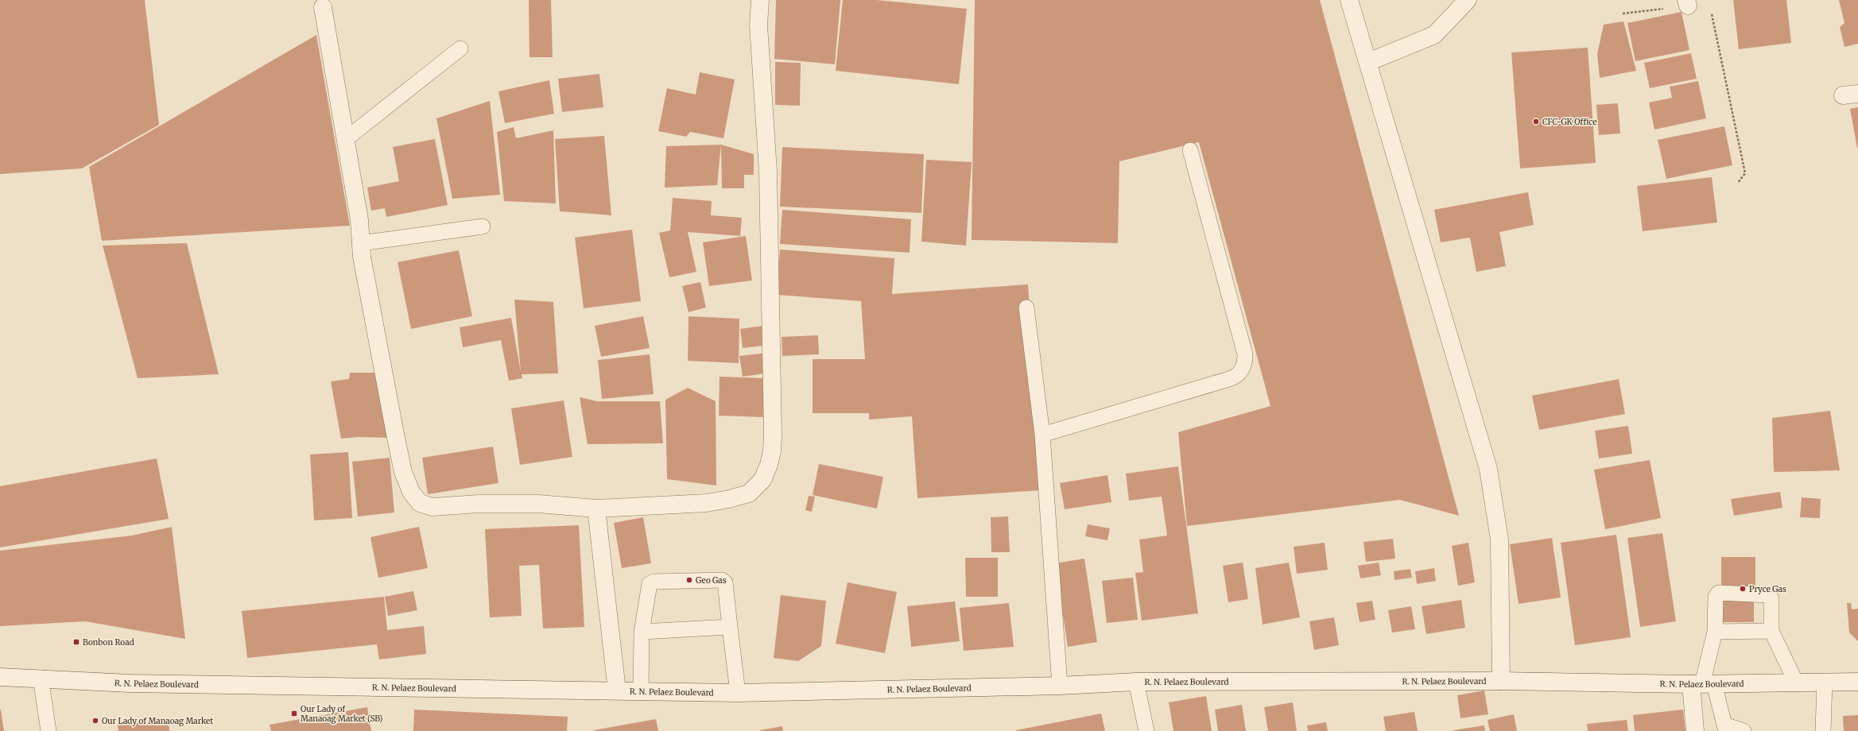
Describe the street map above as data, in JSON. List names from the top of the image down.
{
  "streets": {
    "street": ["R. N. Pelaez Boulevard"]
  },
  "places": {
    "other": [
      "CFC-GK Office",
      "Geo Gas",
      "Pryce Gas",
      "Our Lady of Manaoag Market"
    ],
    "transit": ["Bonbon Road", "Our Lady of Manaoag Market (SB)"]
  }
}
